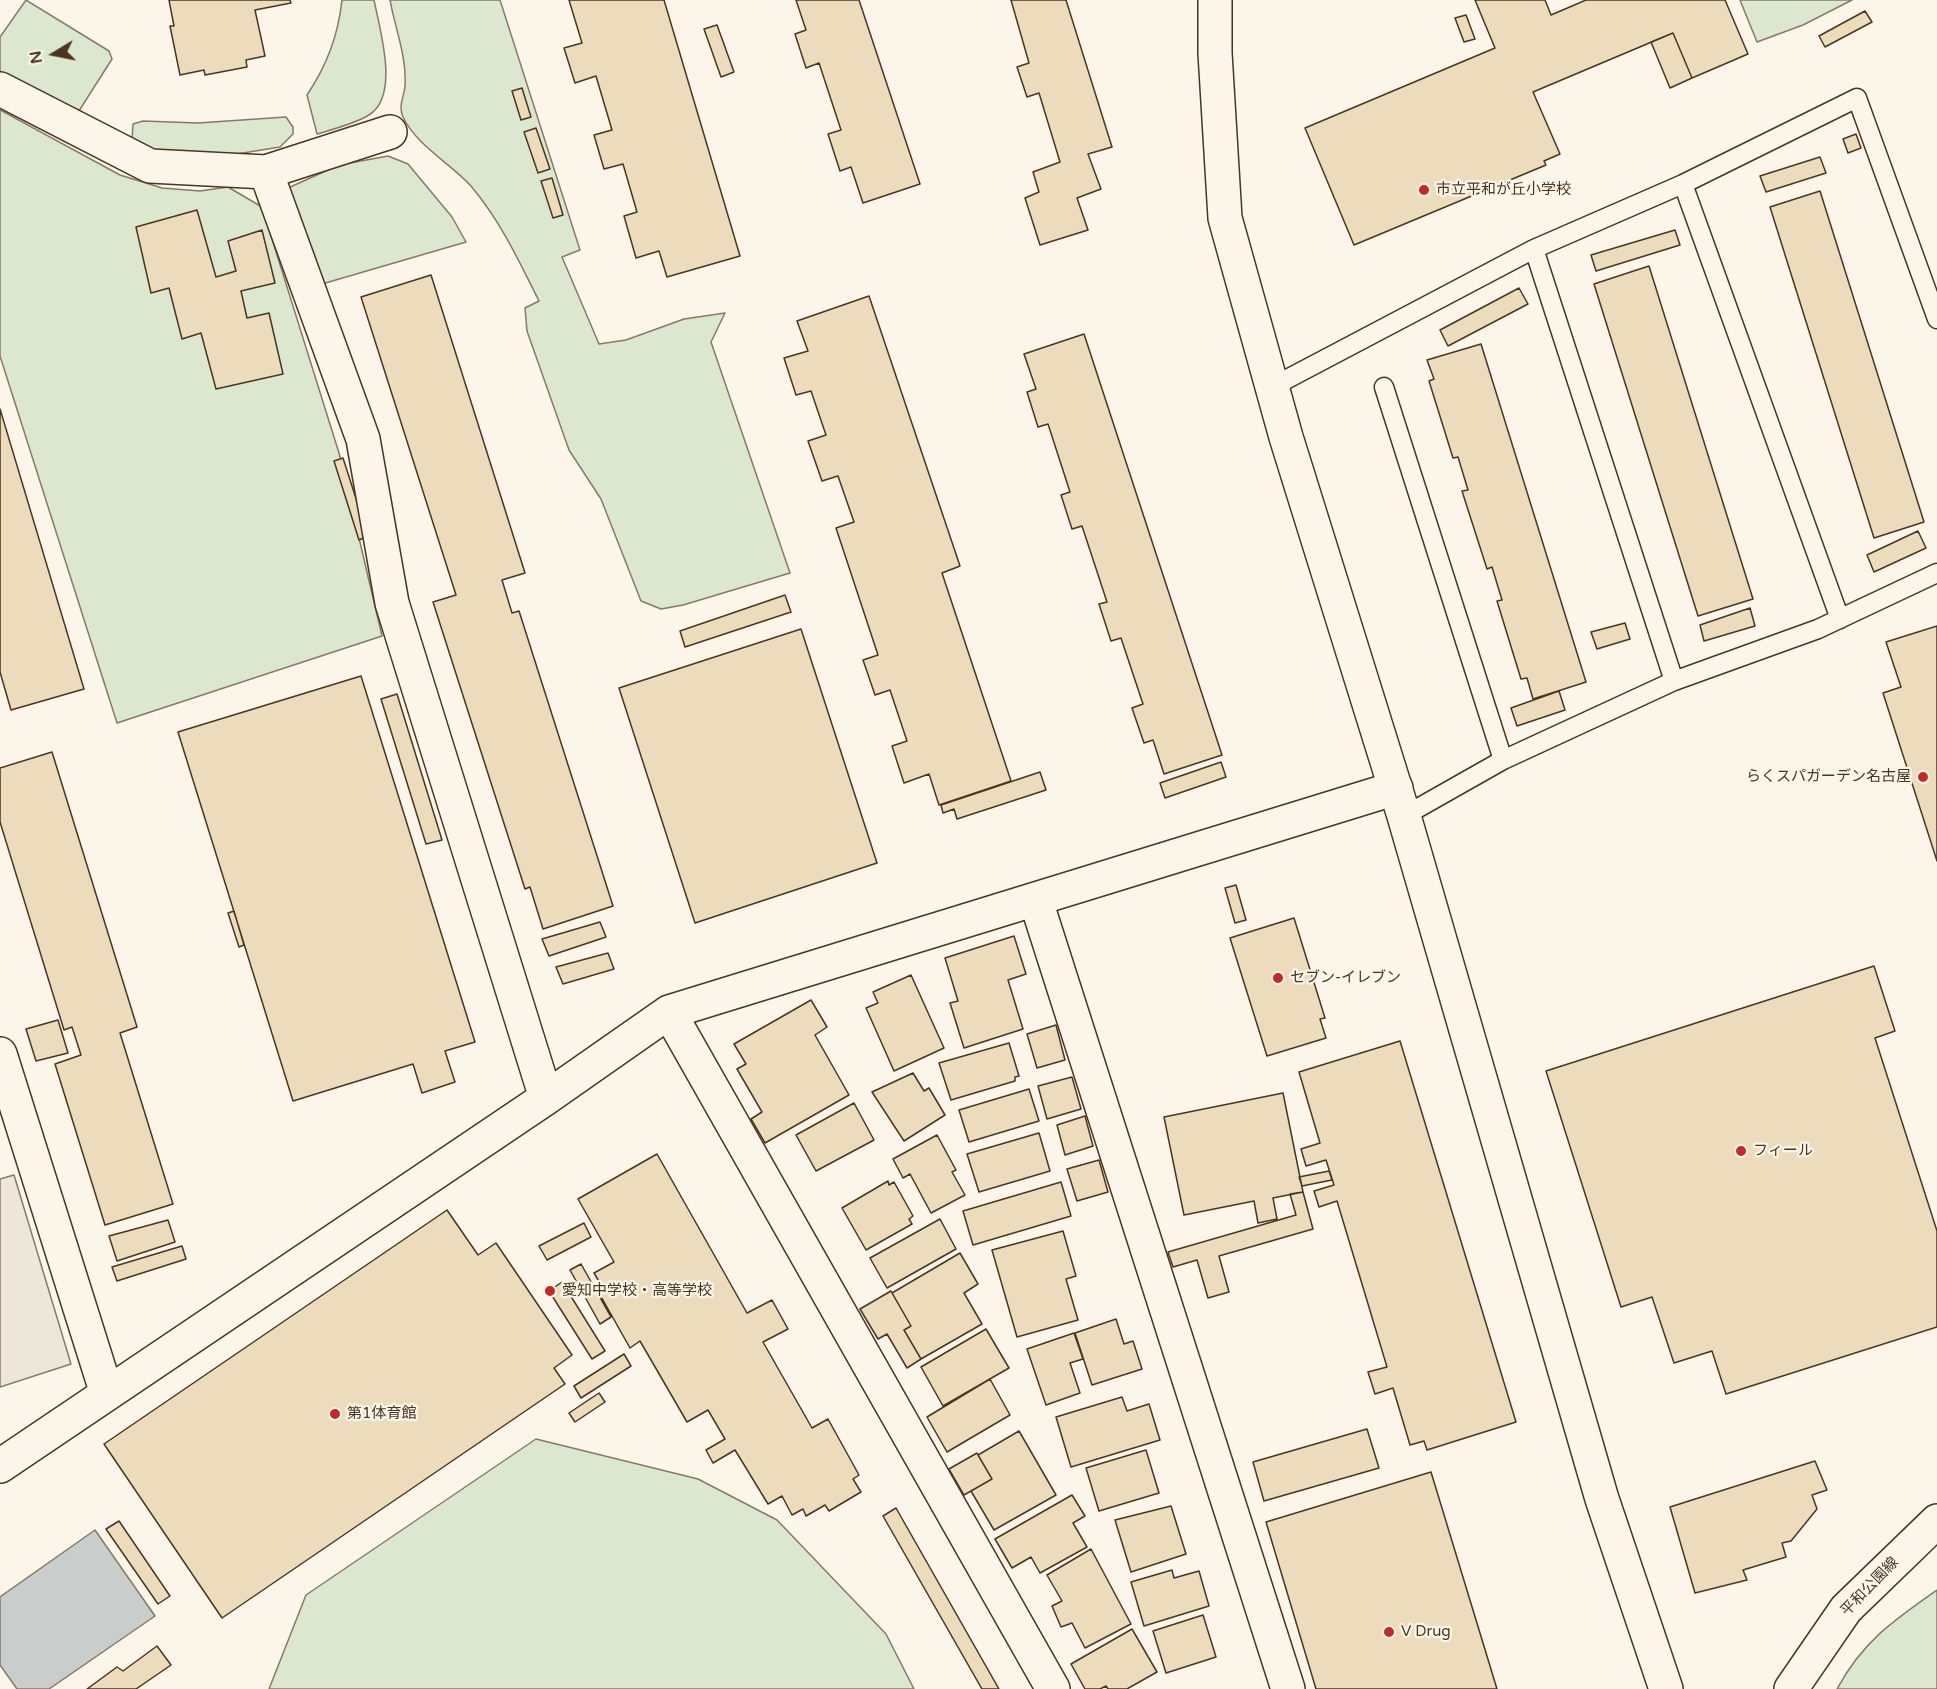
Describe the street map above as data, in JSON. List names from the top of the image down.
{
  "streets": {
    "street": ["平和公園線"]
  },
  "places": [
    "市立平和が丘小学校",
    "らくスパガーデン名古屋",
    "セブン-イレブン",
    "フィール",
    "愛知中学校・高等学校",
    "第1体育館",
    "V Drug"
  ],
  "north": "left"
}
